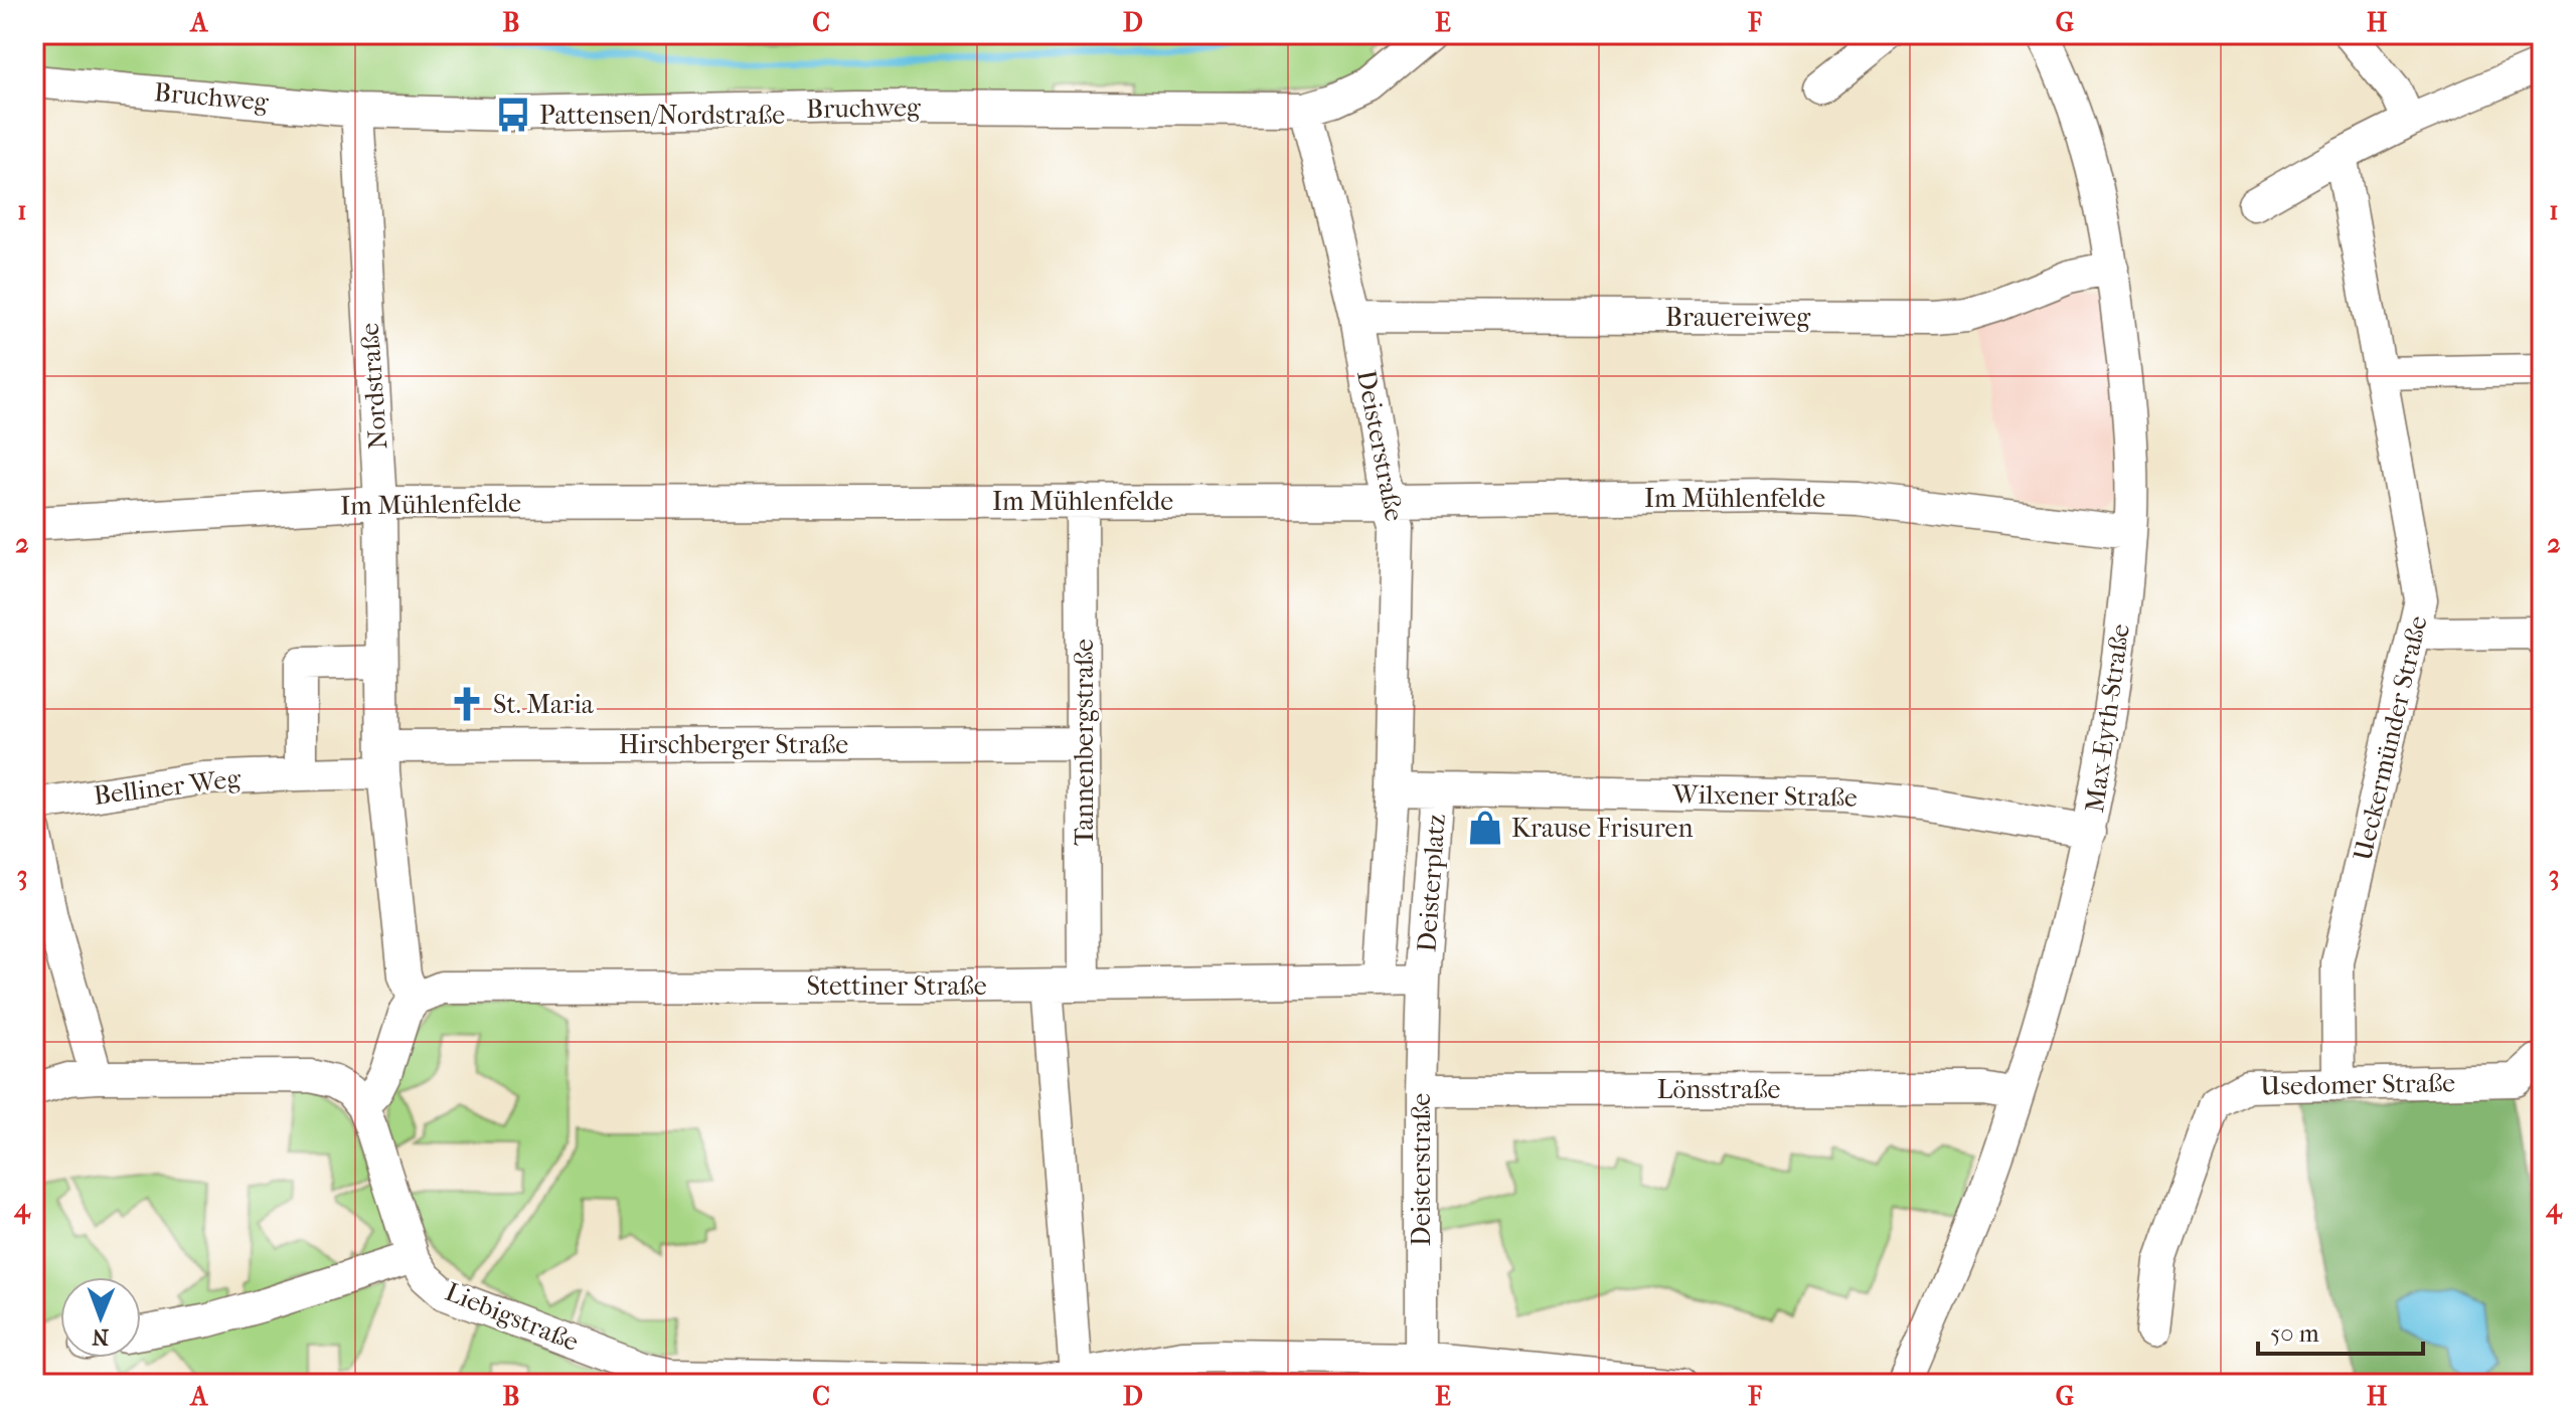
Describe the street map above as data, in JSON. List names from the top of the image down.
{
  "streets": {
    "street": [
      "Bruchweg",
      "Brauereiweg",
      "Nordstraße",
      "Deisterstraße",
      "Im Mühlenfelde",
      "Max-Eyth-Straße",
      "Ueckermünder Straße",
      "Tannenbergstraße",
      "Hirschberger Straße",
      "Belliner Weg",
      "Wilxener Straße",
      "Deisterplatz",
      "Stettiner Straße",
      "Usedomer Straße",
      "Lönsstraße",
      "Liebigstraße"
    ]
  },
  "crossings": [
    ["Bruchweg", "Nordstraße"],
    ["Bruchweg", "Deisterstraße"],
    ["Brauereiweg", "Deisterstraße"],
    ["Brauereiweg", "Max-Eyth-Straße"],
    ["Nordstraße", "Im Mühlenfelde"],
    ["Nordstraße", "Hirschberger Straße"],
    ["Deisterstraße", "Im Mühlenfelde"],
    ["Deisterstraße", "Deisterplatz"],
    ["Deisterstraße", "Lönsstraße"],
    ["Deisterstraße", "Liebigstraße"],
    ["Im Mühlenfelde", "Max-Eyth-Straße"],
    ["Im Mühlenfelde", "Tannenbergstraße"],
    ["Max-Eyth-Straße", "Wilxener Straße"],
    ["Max-Eyth-Straße", "Lönsstraße"],
    ["Ueckermünder Straße", "Usedomer Straße"],
    ["Tannenbergstraße", "Hirschberger Straße"],
    ["Tannenbergstraße", "Stettiner Straße"],
    ["Hirschberger Straße", "Belliner Weg"],
    ["Wilxener Straße", "Deisterplatz"],
    ["Deisterplatz", "Stettiner Straße"]
  ],
  "places": {
    "bus stop": ["Pattensen/Nordstraße"],
    "church": ["St. Maria"],
    "shop": ["Krause Frisuren"]
  },
  "scale_bar": "50 m",
  "north": "bottom",
  "grid": {
    "columns": [
      "A",
      "B",
      "C",
      "D",
      "E",
      "F",
      "G",
      "H"
    ],
    "rows": [
      "1",
      "2",
      "3",
      "4"
    ]
  }
}
